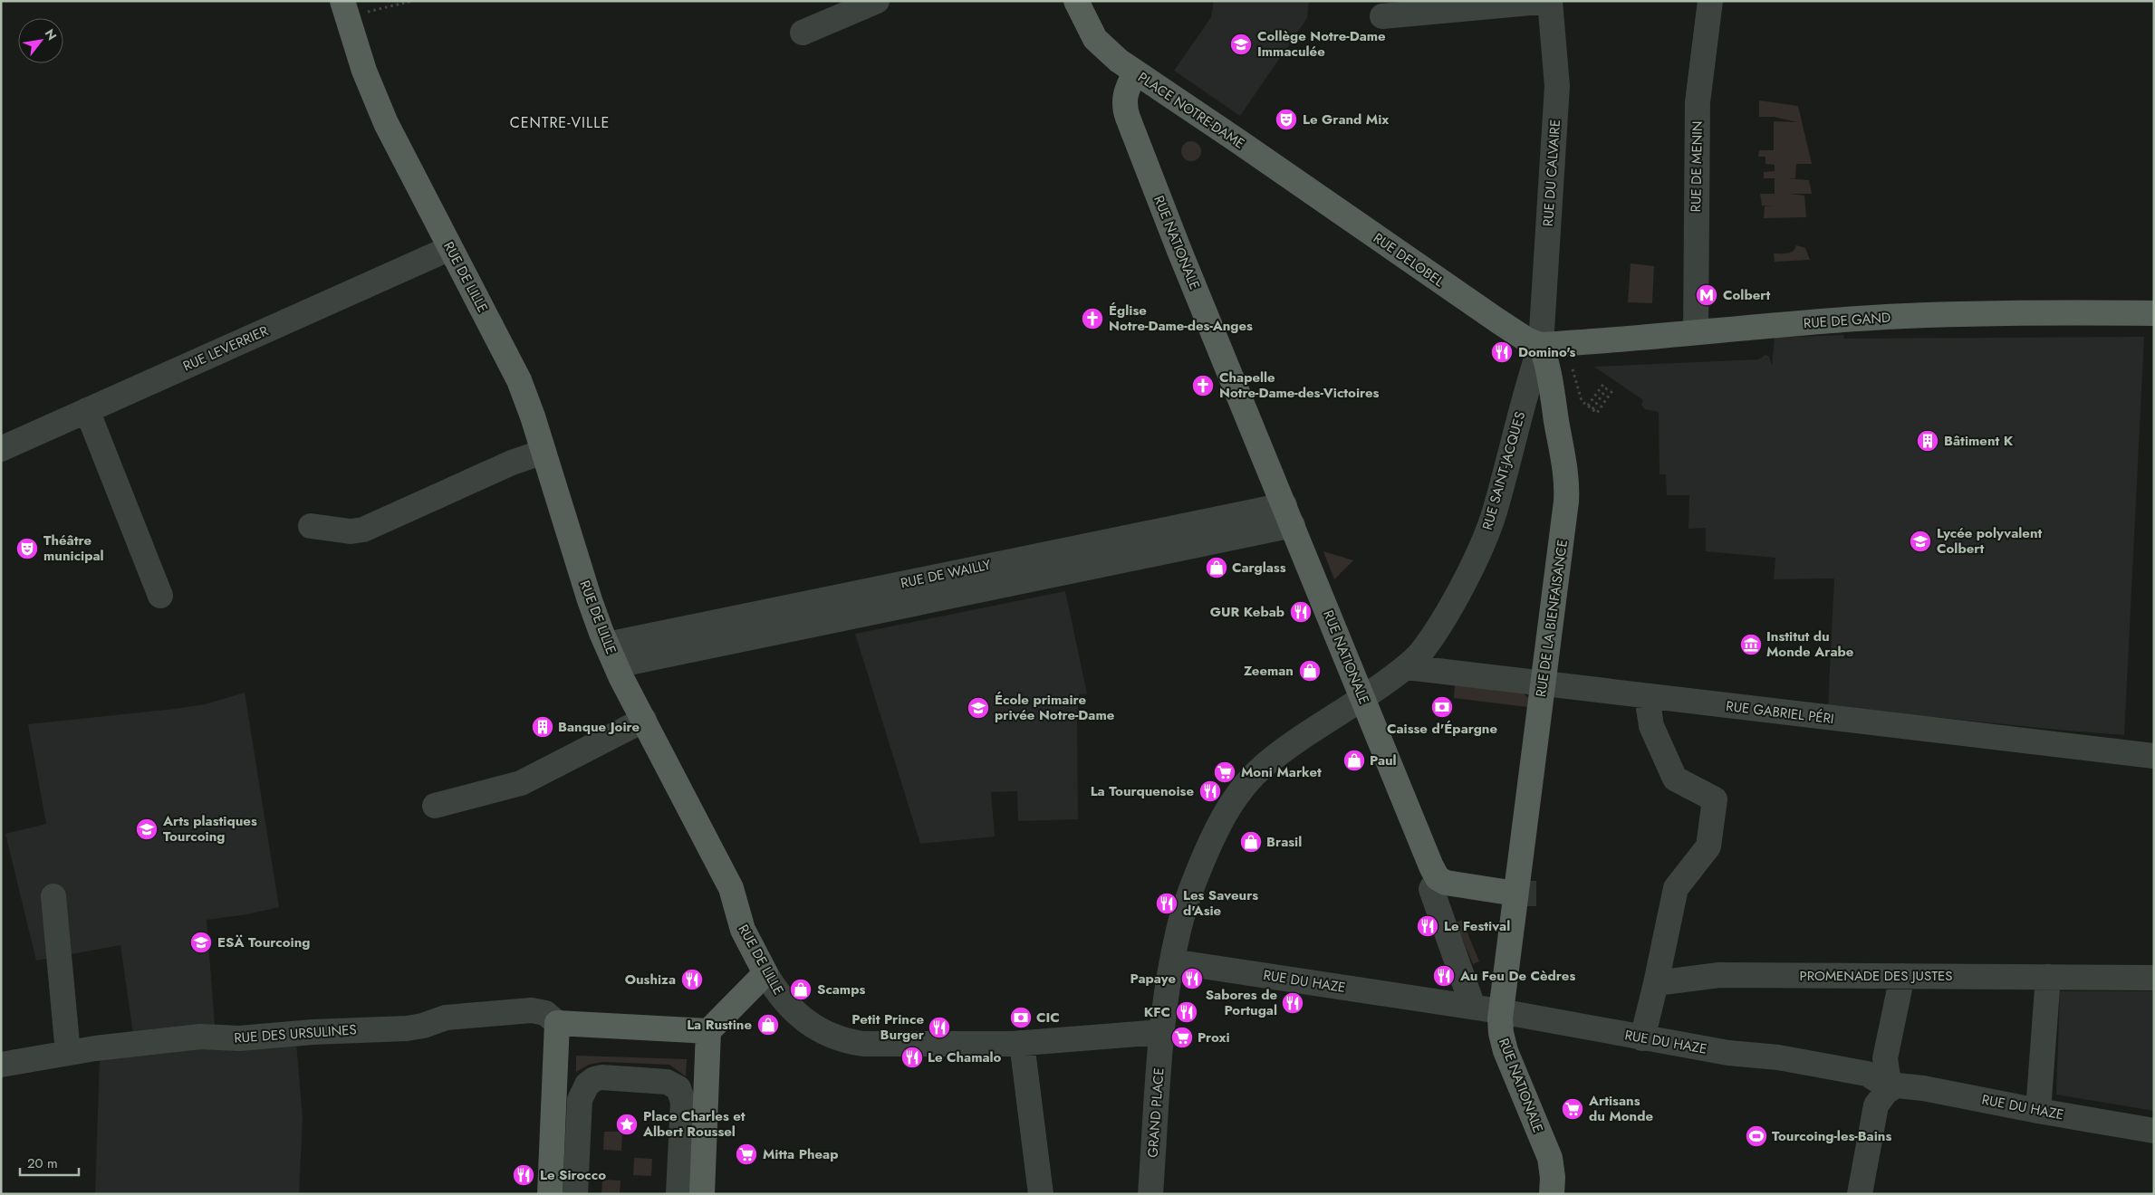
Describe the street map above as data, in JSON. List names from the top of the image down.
{
  "streets": {
    "main road": [
      "PLACE NOTRE-DAME",
      "RUE NATIONALE",
      "RUE DELOBEL",
      "RUE DE LILLE",
      "RUE DE GAND",
      "RUE DE LA BIENFAISANCE"
    ],
    "street": [
      "RUE DE MENIN",
      "RUE DU CALVAIRE",
      "RUE LEVERRIER",
      "RUE SAINT-JACQUES",
      "RUE DE WAILLY",
      "RUE GABRIEL PÉRI",
      "PROMENADE DES JUSTES",
      "RUE DU HAZE",
      "RUE DES URSULINES",
      "GRAND PLACE"
    ]
  },
  "crossings": [
    ["PLACE NOTRE-DAME", "RUE NATIONALE"],
    ["PLACE NOTRE-DAME", "RUE DELOBEL"],
    ["RUE DE MENIN", "RUE DE GAND"],
    ["RUE DU CALVAIRE", "RUE DELOBEL"],
    ["RUE DU CALVAIRE", "RUE DE GAND"],
    ["RUE DU CALVAIRE", "RUE SAINT-JACQUES"],
    ["RUE DU CALVAIRE", "RUE DE LA BIENFAISANCE"],
    ["RUE NATIONALE", "RUE SAINT-JACQUES"],
    ["RUE NATIONALE", "RUE DE WAILLY"],
    ["RUE NATIONALE", "RUE DE LA BIENFAISANCE"],
    ["RUE NATIONALE", "RUE DU HAZE"],
    ["RUE DELOBEL", "RUE DE GAND"],
    ["RUE DELOBEL", "RUE SAINT-JACQUES"],
    ["RUE DELOBEL", "RUE DE LA BIENFAISANCE"],
    ["RUE DE LILLE", "RUE LEVERRIER"],
    ["RUE DE LILLE", "RUE DE WAILLY"],
    ["RUE DE GAND", "RUE SAINT-JACQUES"],
    ["RUE DE GAND", "RUE DE LA BIENFAISANCE"],
    ["RUE SAINT-JACQUES", "RUE DE LA BIENFAISANCE"],
    ["RUE SAINT-JACQUES", "RUE GABRIEL PÉRI"],
    ["RUE SAINT-JACQUES", "RUE DU HAZE"],
    ["RUE SAINT-JACQUES", "GRAND PLACE"],
    ["RUE DE LA BIENFAISANCE", "RUE GABRIEL PÉRI"]
  ],
  "districts": ["CENTRE-VILLE"],
  "places": {
    "school or university": [
      "Collège Notre-Dame Immaculée",
      "Lycée polyvalent Colbert",
      "École primaire privée Notre-Dame",
      "Arts plastiques Tourcoing",
      "ESÄ Tourcoing"
    ],
    "theatre": ["Le Grand Mix", "Théâtre municipal"],
    "metro station": ["Colbert"],
    "church": ["Église Notre-Dame-des-Anges", "Chapelle Notre-Dame-des-Victoires"],
    "restaurant": [
      "Domino's",
      "GUR Kebab",
      "La Tourquenoise",
      "Les Saveurs d'Asie",
      "Le Festival",
      "Au Feu De Cèdres",
      "Papaye",
      "Oushiza",
      "Sabores de Portugal",
      "KFC",
      "Petit Prince Burger",
      "Le Chamalo",
      "Le Sirocco"
    ],
    "building": ["Bâtiment K", "Banque Joire"],
    "shop": [
      "Carglass",
      "Zeeman",
      "Paul",
      "Brasil",
      "Scamps",
      "La Rustine"
    ],
    "museum": ["Institut du Monde Arabe"],
    "bank": ["Caisse d'Épargne", "CIC"],
    "supermarket": [
      "Moni Market",
      "Proxi",
      "Artisans du Monde",
      "Mitta Pheap"
    ],
    "place": ["Place Charles et Albert Roussel"],
    "sports": ["Tourcoing-les-Bains"]
  },
  "scale_bar": "20 m",
  "north": "top right"
}
